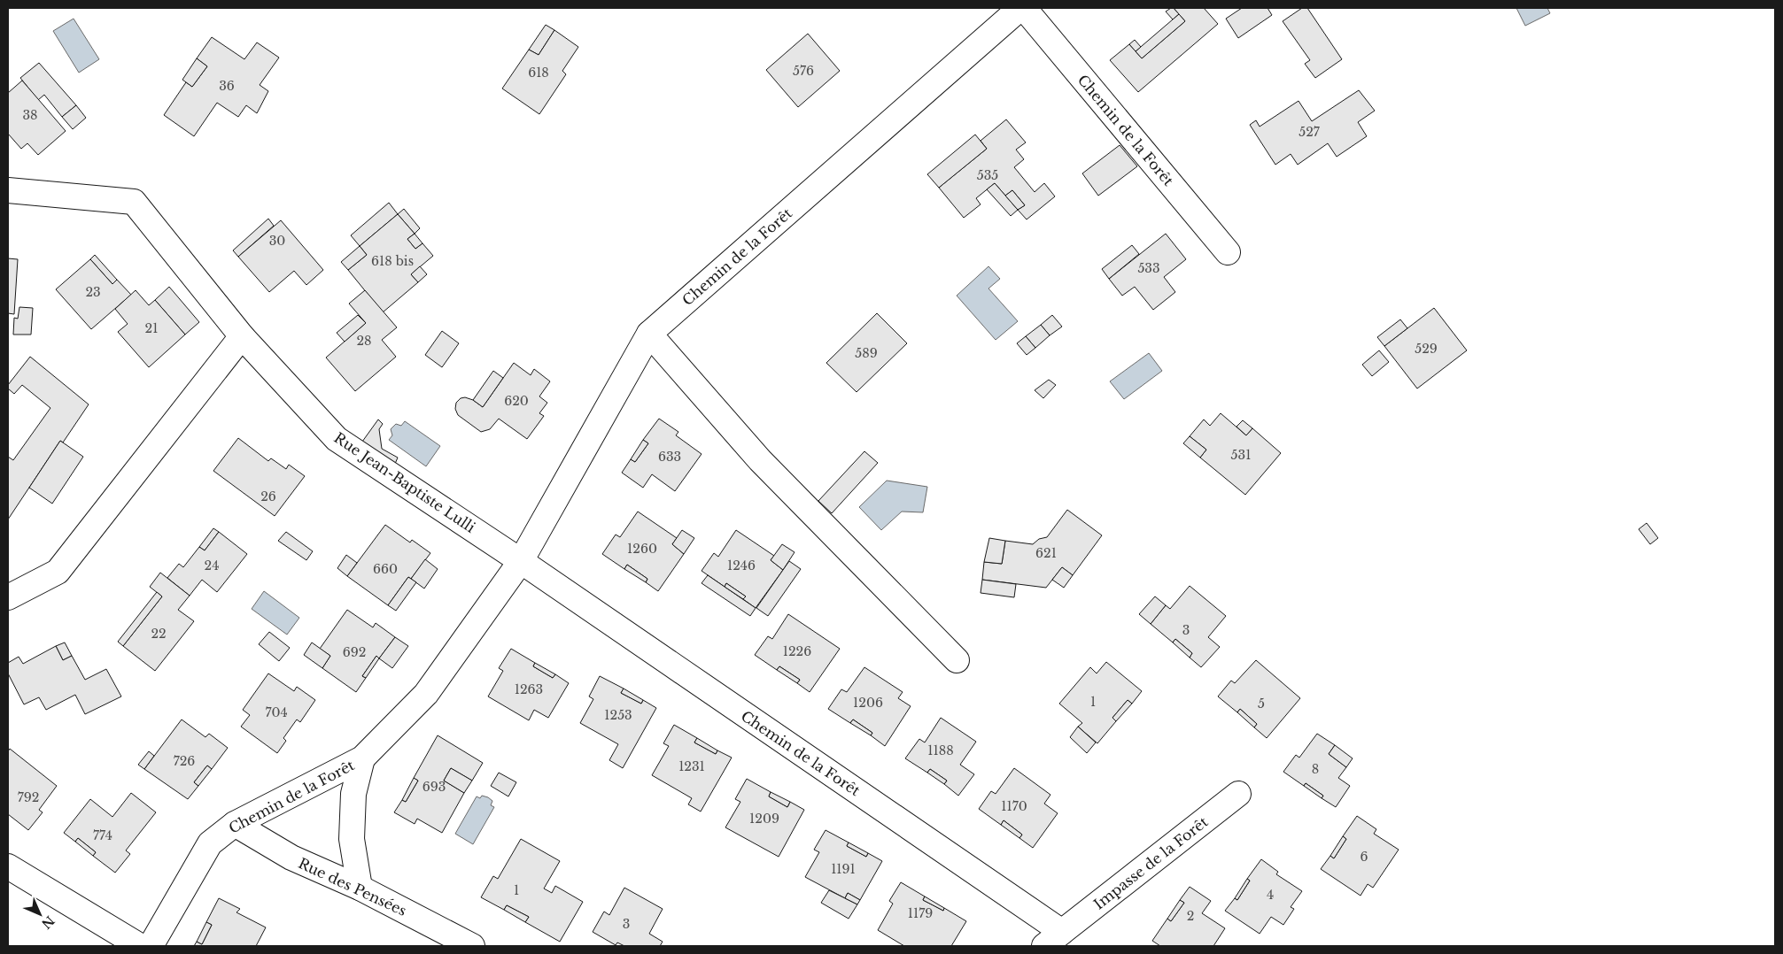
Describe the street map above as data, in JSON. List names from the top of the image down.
{
  "streets": {
    "street": [
      "Chemin de la Forêt",
      "Rue Jean-Baptiste Lulli",
      "Impasse de la Forêt",
      "Rue des Pensées"
    ]
  },
  "crossings": [
    ["Chemin de la Forêt", "Rue Jean-Baptiste Lulli"],
    ["Chemin de la Forêt", "Impasse de la Forêt"],
    ["Chemin de la Forêt", "Rue des Pensées"]
  ],
  "house_numbers": [
    "576",
    "618",
    "36",
    "38",
    "527",
    "535",
    "30",
    "618 bis",
    "533",
    "23",
    "21",
    "28",
    "529",
    "589",
    "620",
    "531",
    "633",
    "26",
    "1260",
    "621",
    "24",
    "1246",
    "660",
    "3",
    "22",
    "1226",
    "692",
    "1263",
    "1",
    "1206",
    "5",
    "704",
    "1253",
    "1188",
    "726",
    "1231",
    "8",
    "693",
    "792",
    "1170",
    "1209",
    "774",
    "6",
    "1191",
    "1",
    "4",
    "1179",
    "2",
    "3"
  ],
  "north": "bottom right"
}
